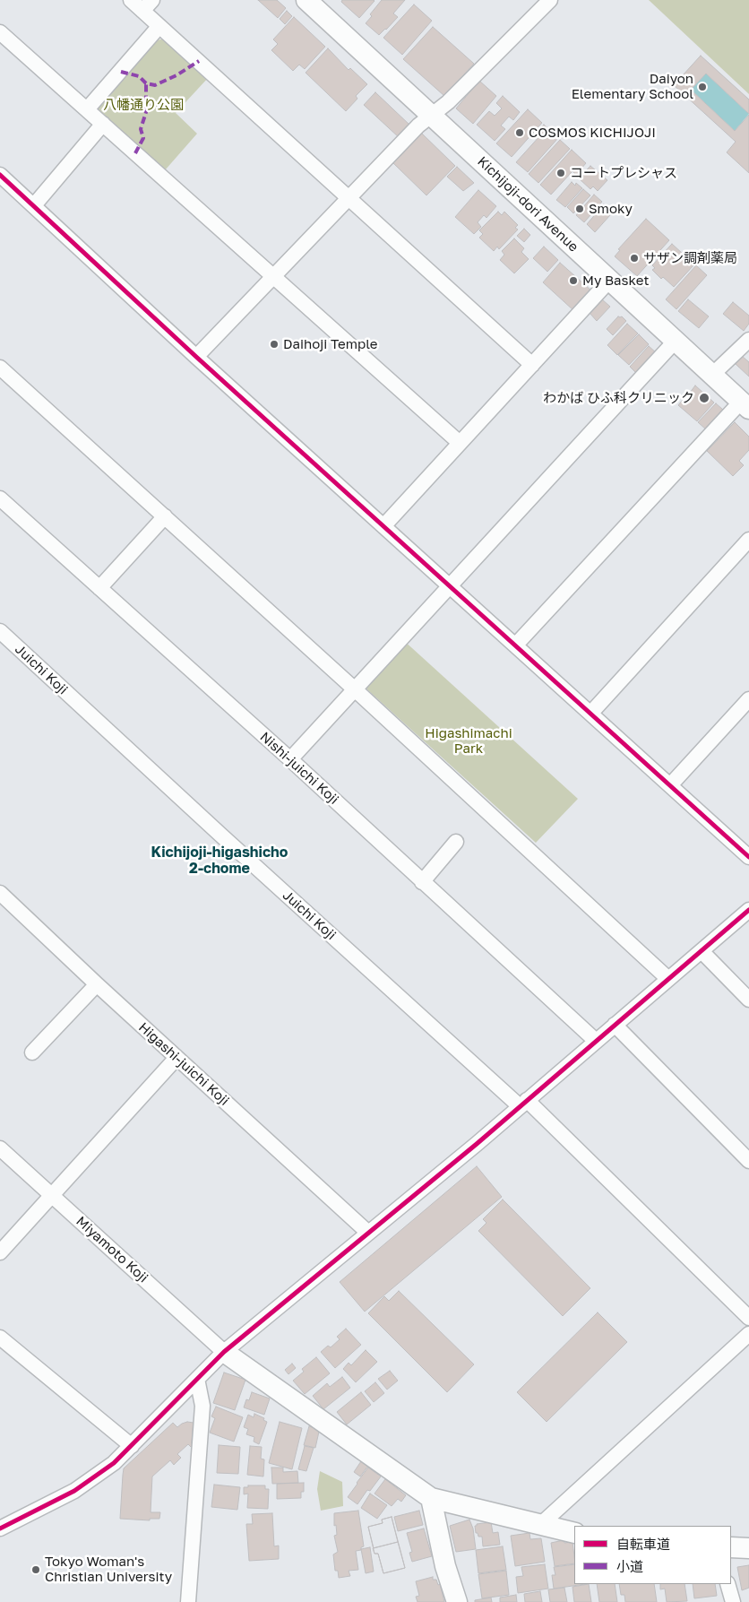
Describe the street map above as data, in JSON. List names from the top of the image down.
{
  "streets": {
    "main road": ["Kichijoji-dori Avenue"],
    "street": [
      "Juichi Koji",
      "Nishi-juichi Koji",
      "Higashi-juichi Koji",
      "Miyamoto Koji"
    ]
  },
  "districts": ["Kichijoji-higashicho 2-chome"],
  "parks": ["八幡通り公園", "Higashimachi Park"],
  "places": [
    "Daiyon Elementary School",
    "COSMOS KICHIJOJI",
    "コートプレシャス",
    "Smoky",
    "サザン調剤薬局",
    "My Basket",
    "Daihoji Temple",
    "わかば ひふ科クリニック",
    "Tokyo Woman's Christian University"
  ],
  "legend": ["自転車道", "小道"]
}
